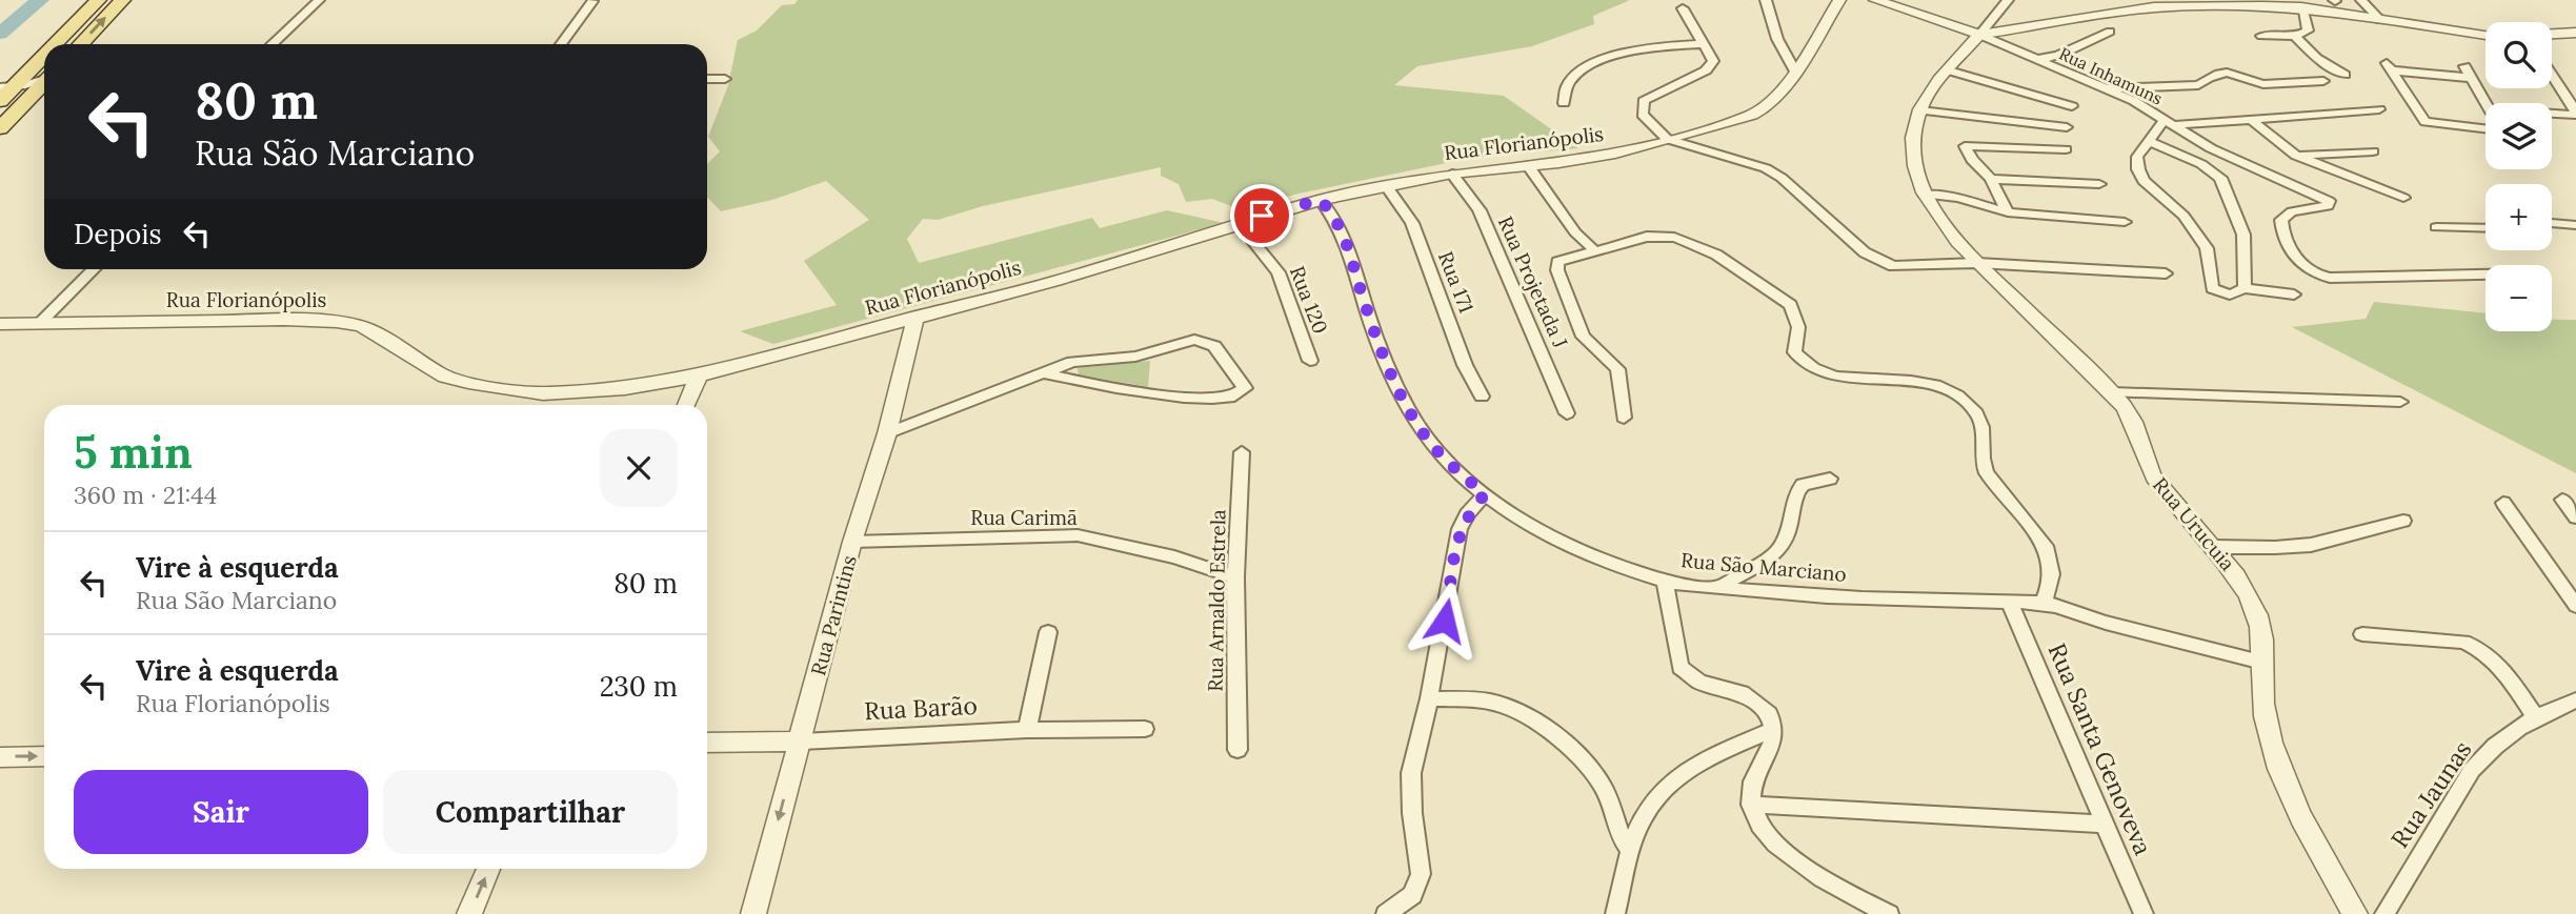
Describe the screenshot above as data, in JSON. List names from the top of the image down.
{
  "streets": {
    "street": [
      "Rua Inhamuns",
      "Rua Florianópolis",
      "Rua 171",
      "Rua Projetada J",
      "Rua 120",
      "Rua Carimã",
      "Rua Urucuia",
      "Rua São Marciano",
      "Rua Arnaldo Estrela",
      "Rua Parintins",
      "Rua Barão",
      "Rua Santa Genoveva",
      "Rua Jaunas"
    ]
  },
  "crossings": [
    ["Rua Inhamuns", "Rua Urucuia"],
    ["Rua Florianópolis", "Rua 171"],
    ["Rua Florianópolis", "Rua Projetada J"],
    ["Rua Florianópolis", "Rua 120"],
    ["Rua Florianópolis", "Rua São Marciano"],
    ["Rua Florianópolis", "Rua Parintins"],
    ["Rua Carimã", "Rua Arnaldo Estrela"],
    ["Rua Carimã", "Rua Parintins"],
    ["Rua Urucuia", "Rua São Marciano"],
    ["Rua São Marciano", "Rua Santa Genoveva"],
    ["Rua Parintins", "Rua Barão"]
  ],
  "page": {
    "map_buttons": ["+", "−"],
    "turn": ["80 m", "Rua São Marciano"],
    "then": "Depois",
    "heading": ["5 min", "360 m · 21:44"],
    "list": [
      {
        "name": "Vire à esquerda",
        "note": "Rua São Marciano",
        "value": "80 m"
      },
      {
        "name": "Vire à esquerda",
        "note": "Rua Florianópolis",
        "value": "230 m"
      }
    ],
    "buttons": ["Sair", "Compartilhar"]
  }
}
